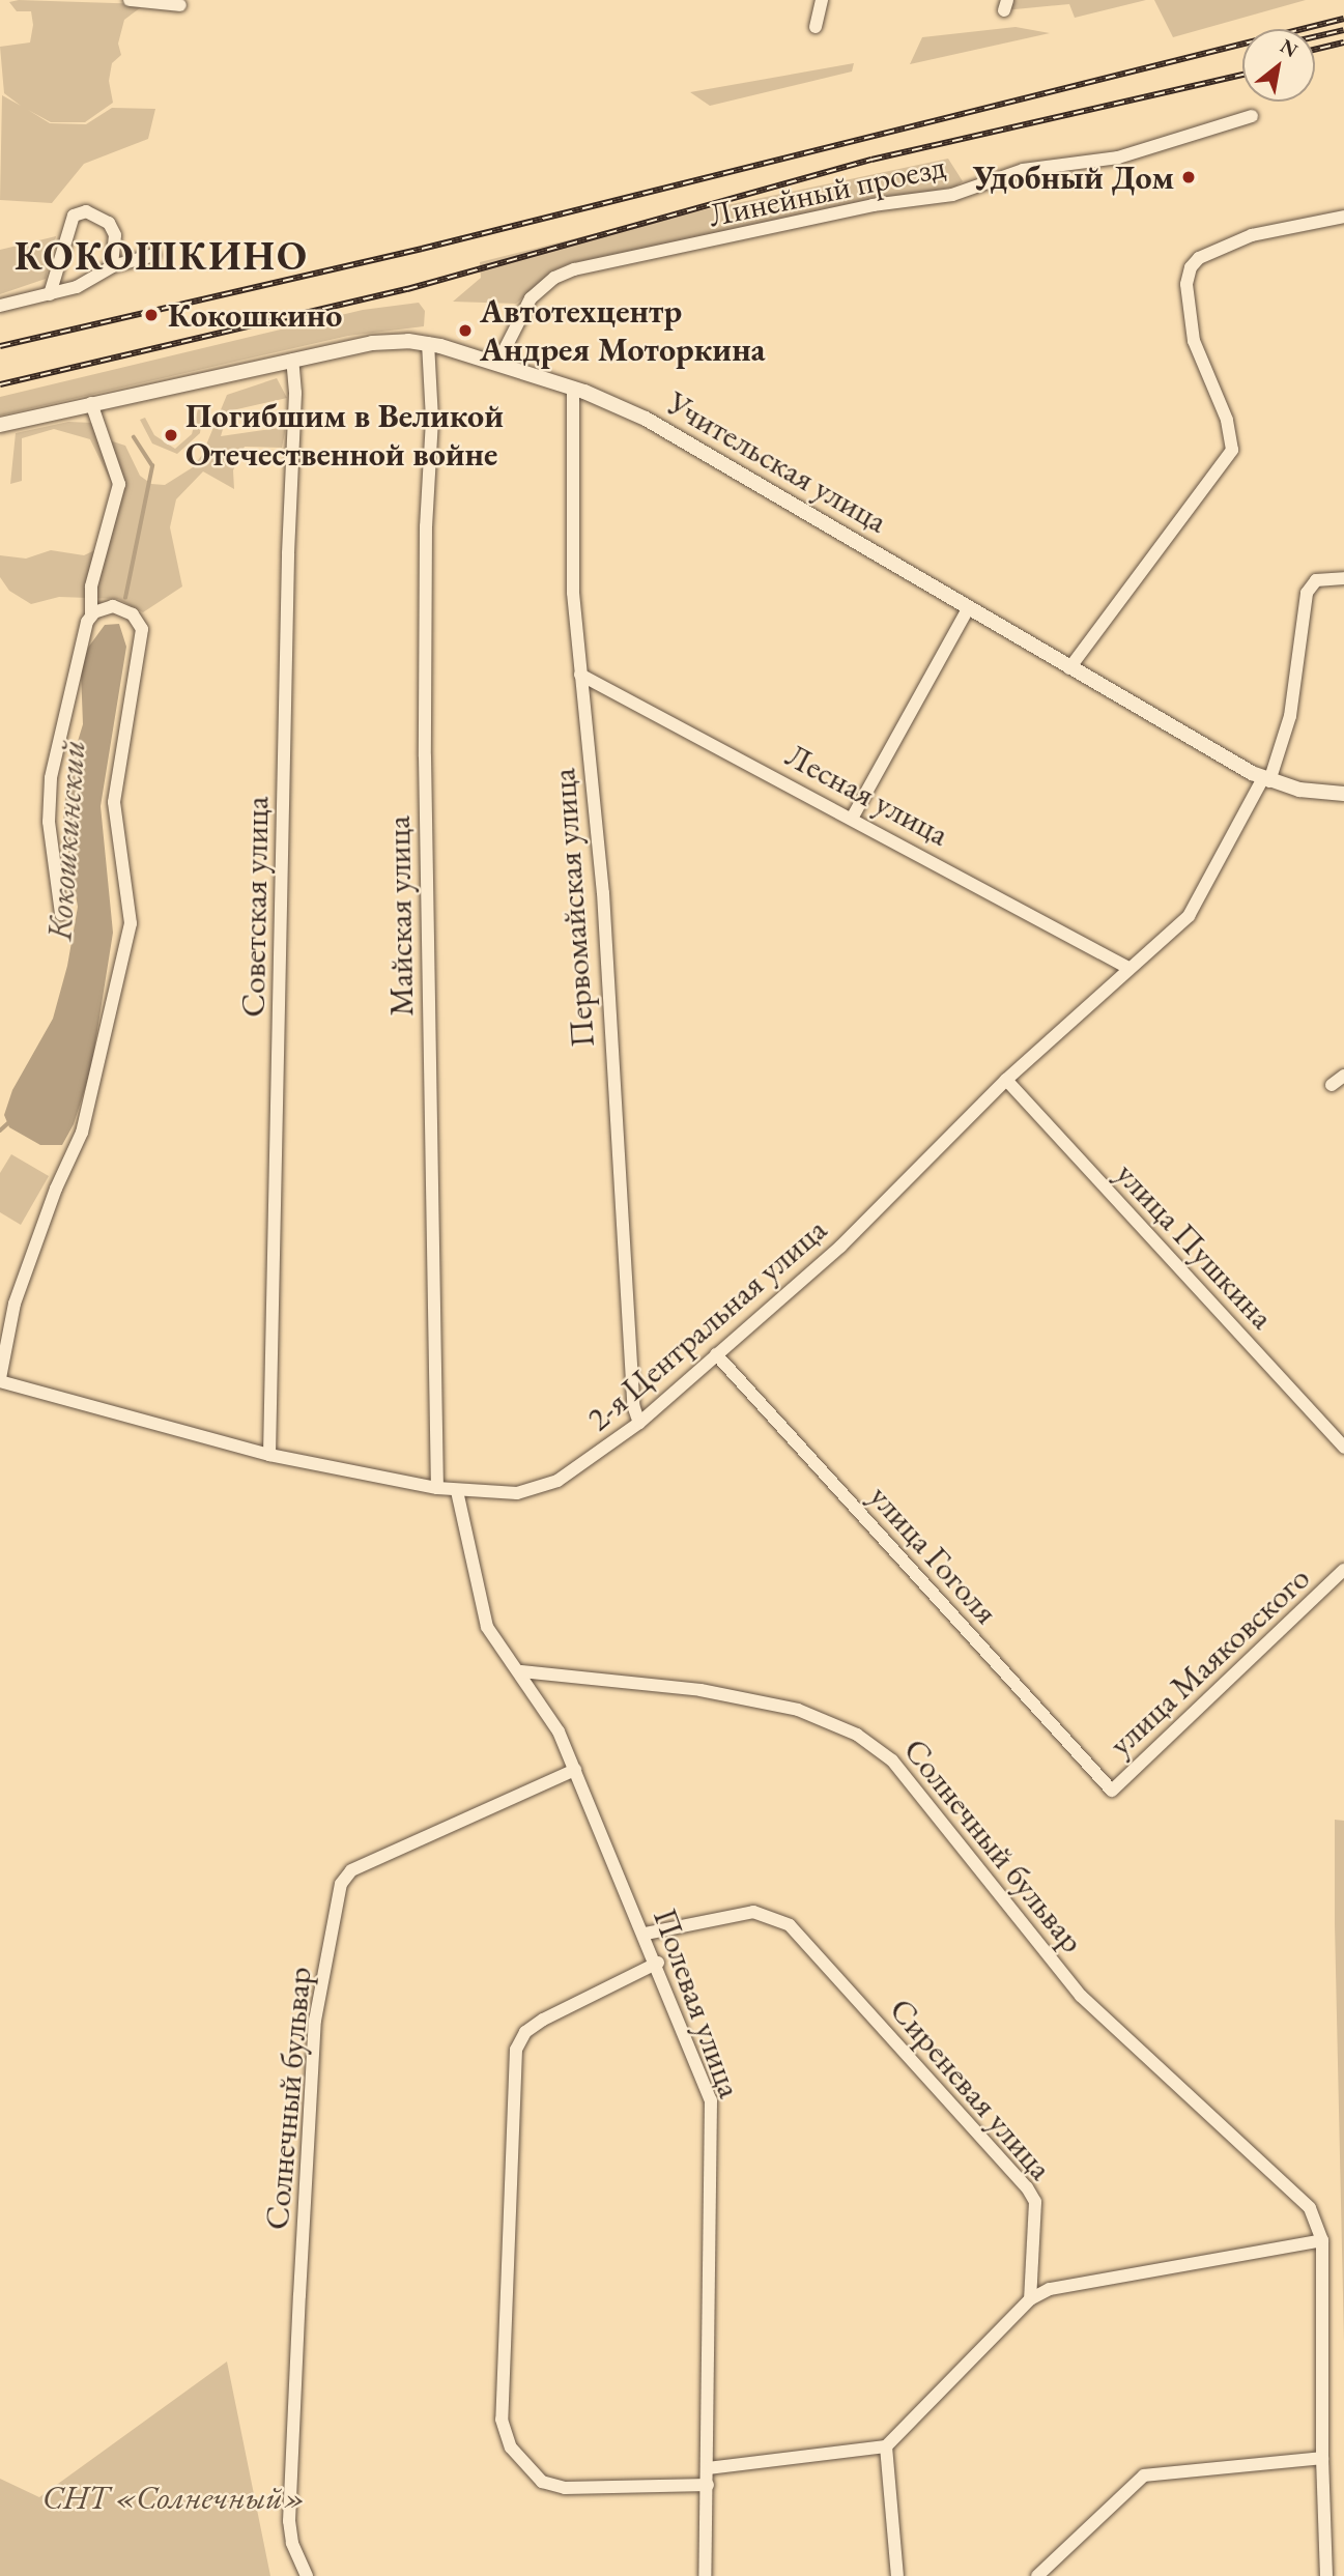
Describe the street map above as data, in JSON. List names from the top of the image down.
{
  "streets": {
    "street": [
      "Линейный проезд",
      "Учительская улица",
      "Лесная улица",
      "Советская улица",
      "Первомайская улица",
      "Майская улица",
      "улица Пушкина",
      "2-я Центральная улица",
      "улица Гоголя",
      "улица Маяковского",
      "Солнечный бульвар",
      "Полевая улица",
      "Сиреневая улица"
    ]
  },
  "crossings": [
    ["Линейный проезд", "Учительская улица"],
    ["Учительская улица", "Советская улица"],
    ["Учительская улица", "Первомайская улица"],
    ["Учительская улица", "Майская улица"],
    ["Учительская улица", "2-я Центральная улица"],
    ["Лесная улица", "Первомайская улица"],
    ["Лесная улица", "2-я Центральная улица"],
    ["Советская улица", "2-я Центральная улица"],
    ["Первомайская улица", "2-я Центральная улица"],
    ["Майская улица", "2-я Центральная улица"],
    ["улица Пушкина", "2-я Центральная улица"],
    ["2-я Центральная улица", "улица Гоголя"],
    ["2-я Центральная улица", "Полевая улица"],
    ["улица Гоголя", "улица Маяковского"],
    ["Солнечный бульвар", "Полевая улица"],
    ["Полевая улица", "Сиреневая улица"]
  ],
  "districts": ["КОКОШКИНО"],
  "water": ["Кокошкинский"],
  "parks": ["СНТ «Солнечный»"],
  "places": [
    "Удобный Дом",
    "Кокошкино",
    "Автотехцентр Андрея Моторкина",
    "Погибшим в Великой Отечественной войне"
  ],
  "north": "top right"
}
